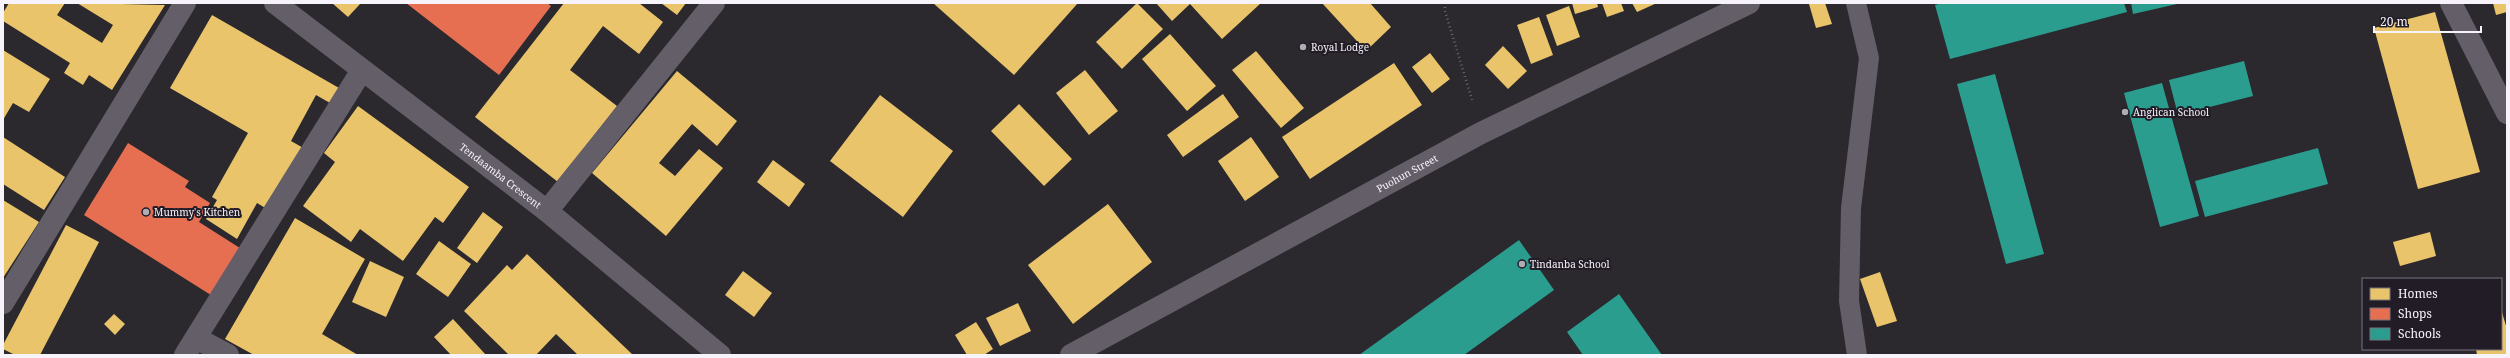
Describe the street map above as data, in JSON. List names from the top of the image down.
{
  "streets": {
    "street": ["Puohun Street", "Tendaamba Crescent"]
  },
  "places": [
    "Royal Lodge",
    "Anglican School",
    "Mummy's Kitchen",
    "Tindanba School"
  ],
  "legend": ["Homes", "Shops", "Schools"],
  "scale_bar": "20 m"
}
